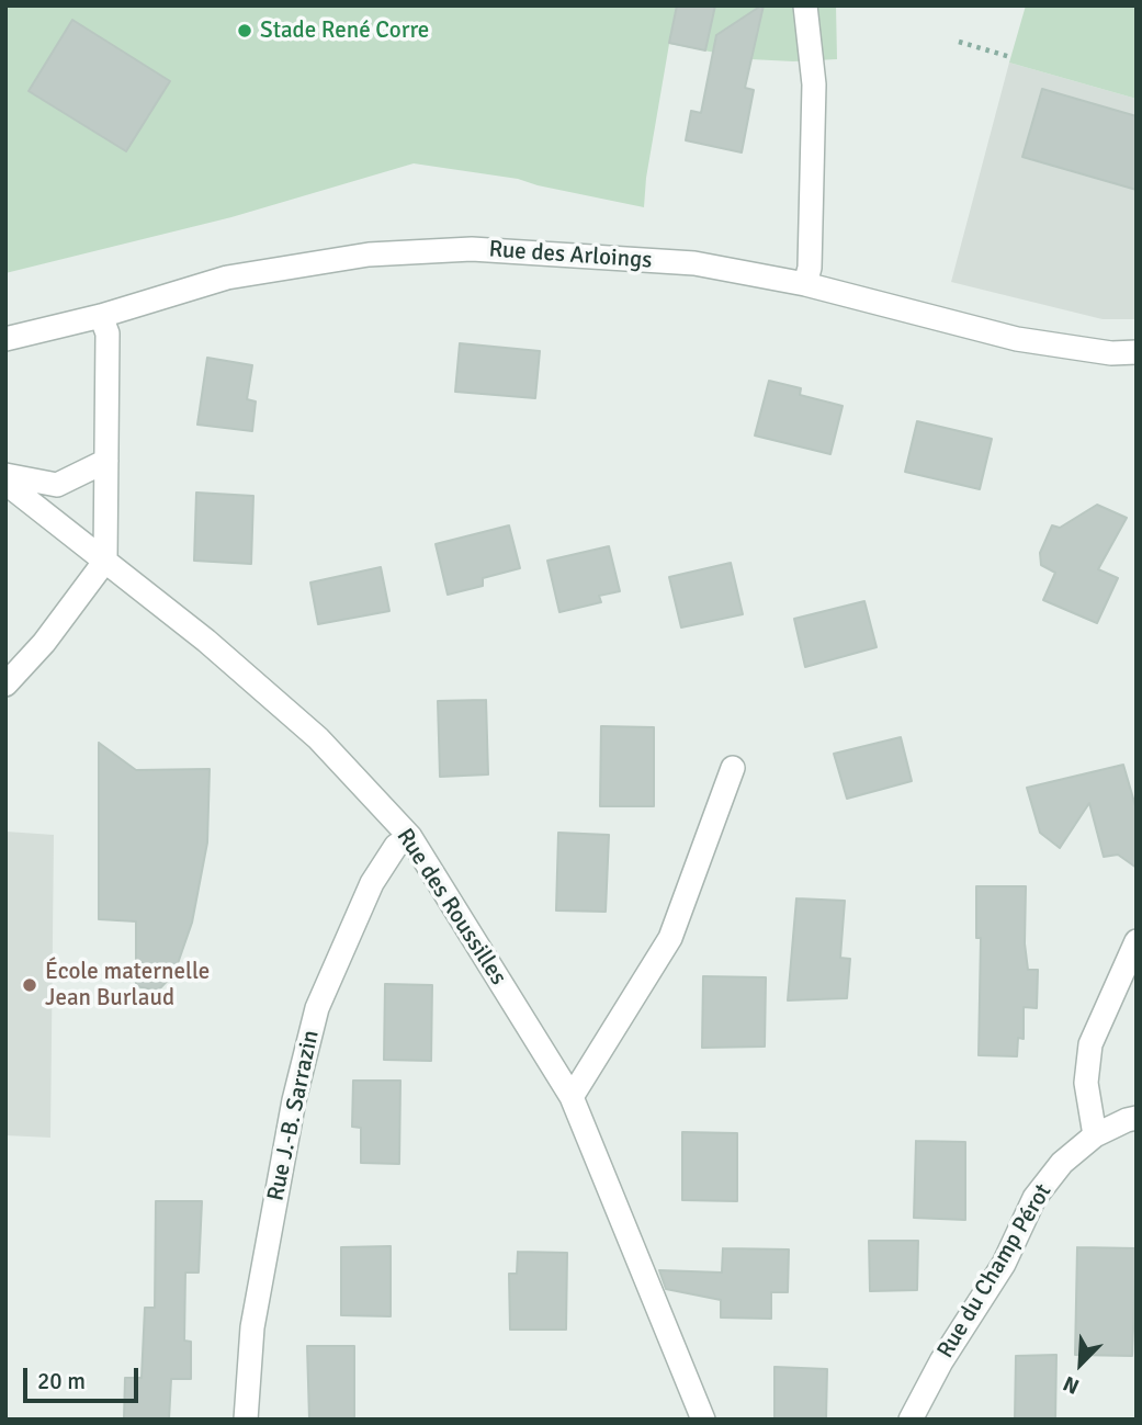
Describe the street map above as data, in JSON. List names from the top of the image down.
{
  "streets": {
    "street": [
      "Rue des Arloings",
      "Rue des Roussilles",
      "Rue J.-B. Sarrazin",
      "Rue du Champ Pérot"
    ]
  },
  "crossings": [
    ["Rue des Roussilles", "Rue J.-B. Sarrazin"]
  ],
  "places": ["Stade René Corre", "École maternelle Jean Burlaud"],
  "scale_bar": "20 m",
  "north": "bottom left"
}
